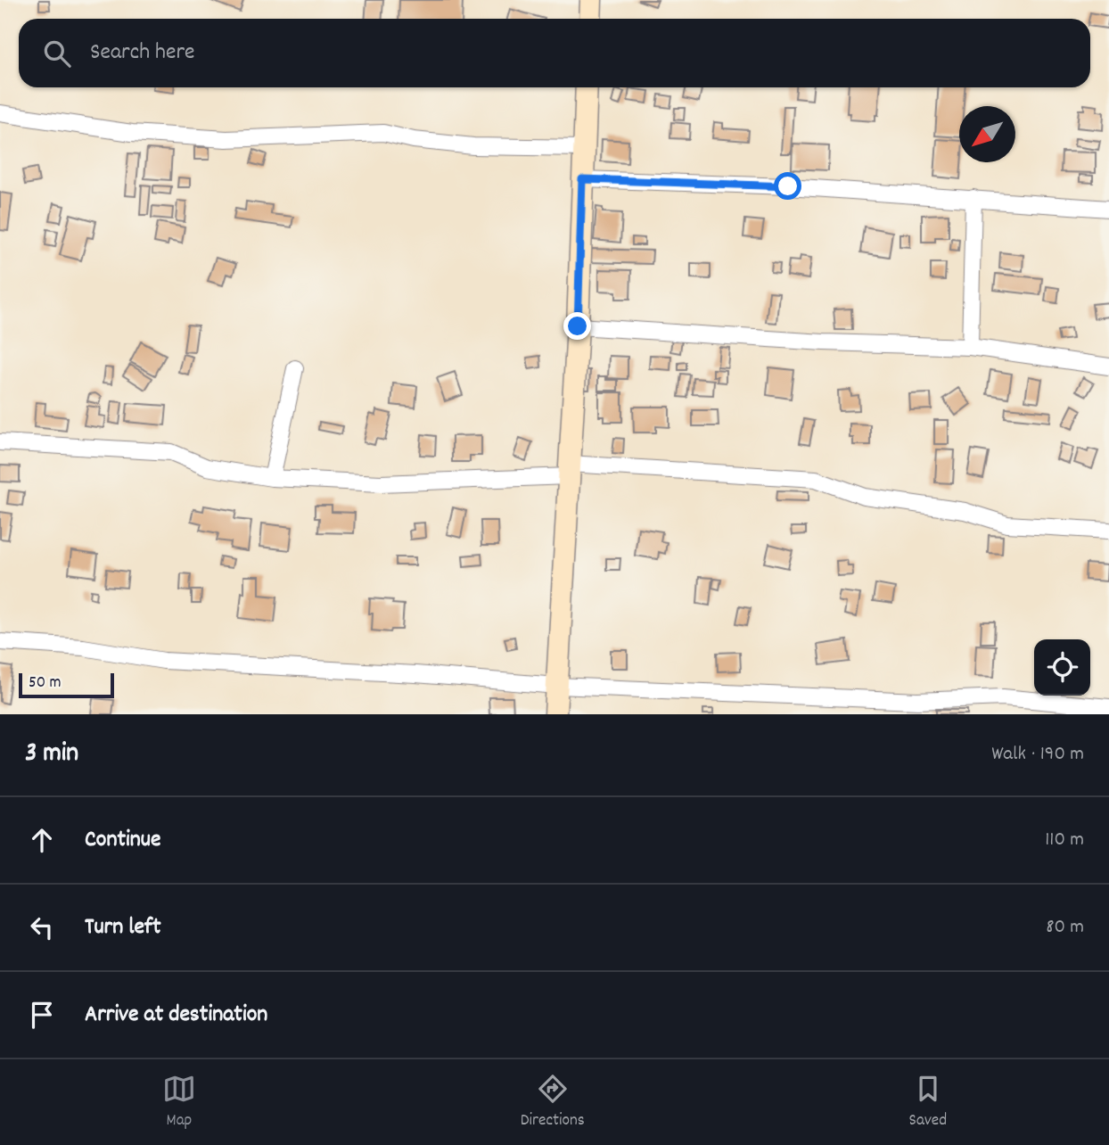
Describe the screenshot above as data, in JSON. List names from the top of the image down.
{
  "scale_bar": "50 m",
  "north": "bottom left",
  "page": {
    "search": "Search here",
    "scale": "50 m",
    "heading": ["3 min", "Walk · 190 m"],
    "list": [
      ["Continue", "110 m"],
      ["Turn left", "80 m"],
      "Arrive at destination"
    ],
    "nav": ["Map", "Directions", "Saved"]
  }
}
